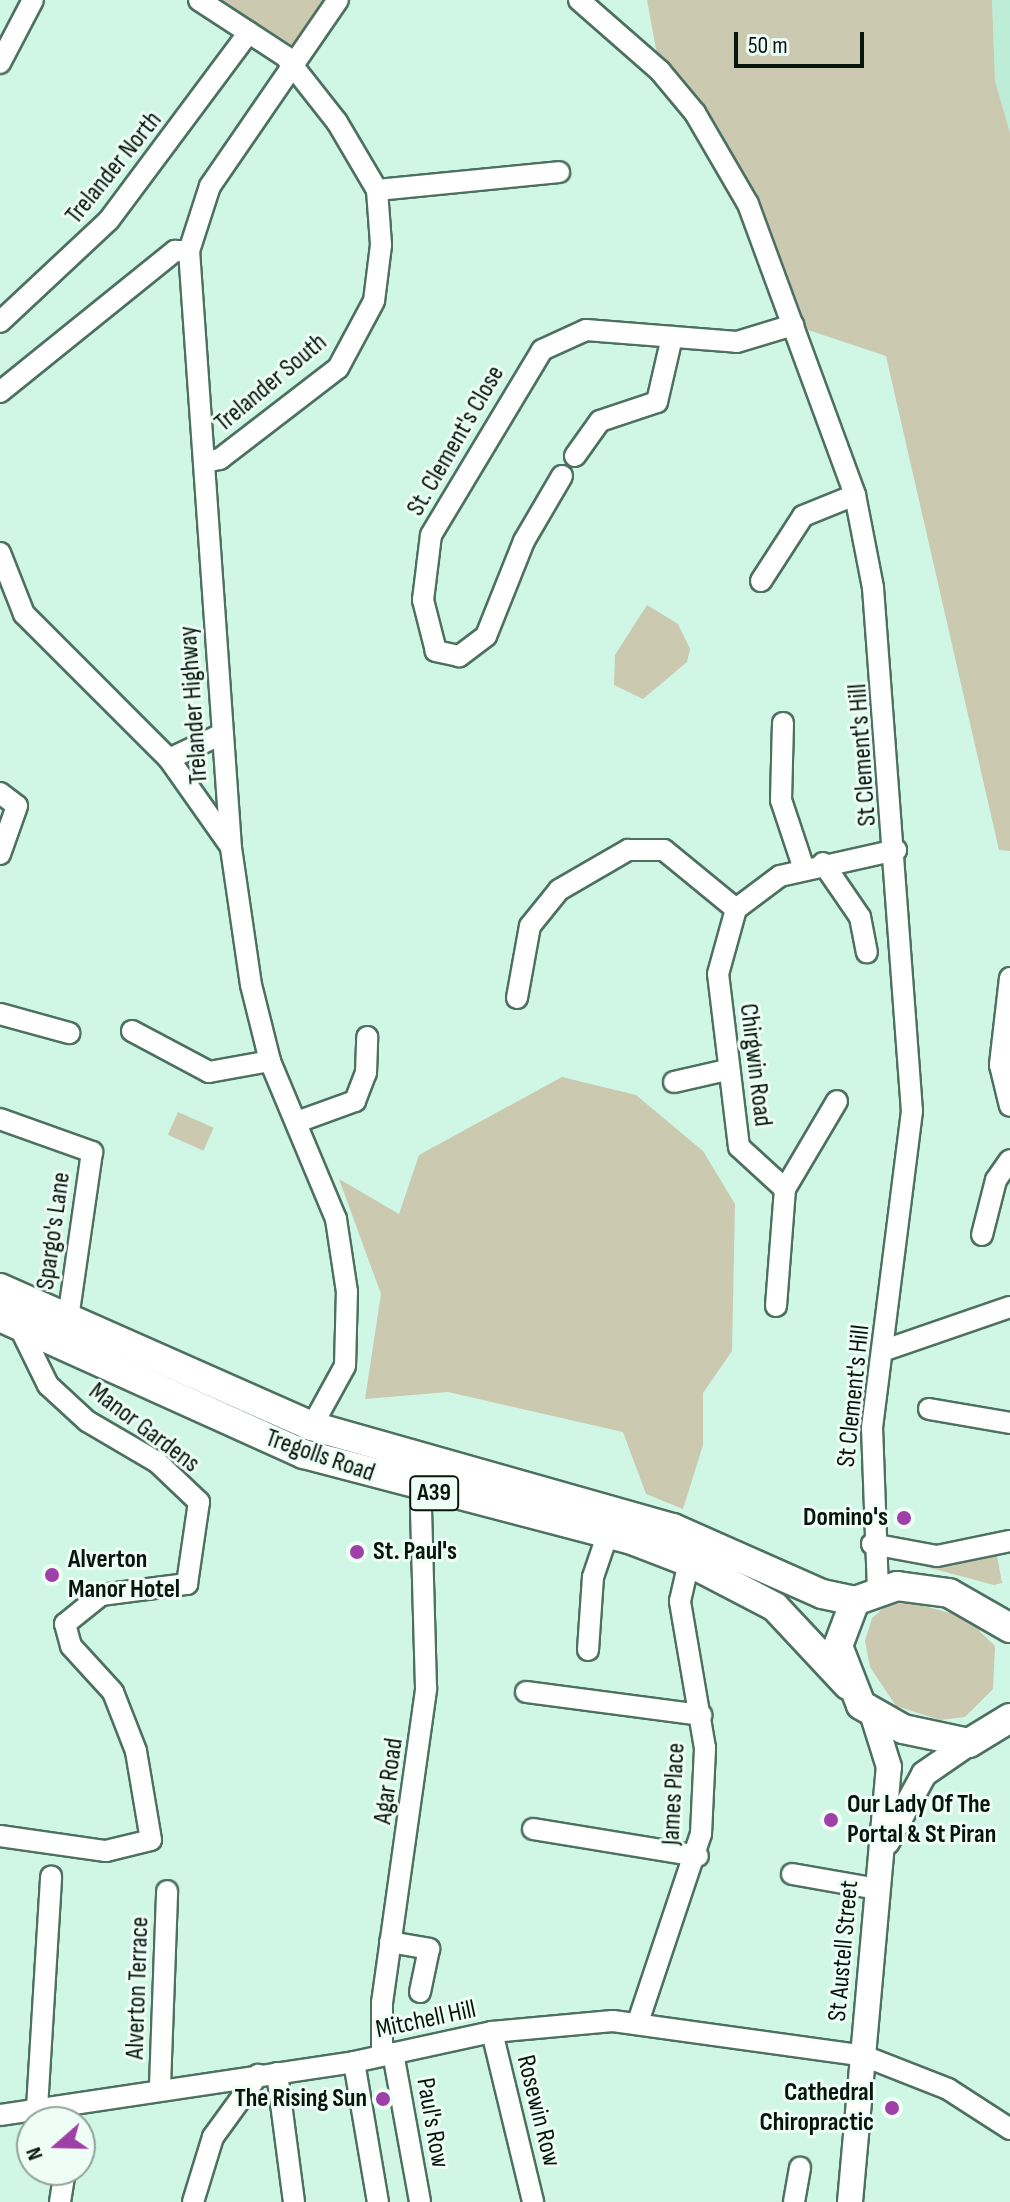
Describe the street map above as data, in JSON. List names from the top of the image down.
{
  "streets": {
    "highway": ["Tregolls Road", "A39"],
    "main road": ["St Austell Street"],
    "street": [
      "Trelander North",
      "Trelander South",
      "St. Clement's Close",
      "Trelander Highway",
      "St Clement's Hill",
      "Chirgwin Road",
      "Spargo's Lane",
      "Manor Gardens",
      "Agar Road",
      "James Place",
      "Alverton Terrace",
      "Mitchell Hill",
      "Rosewin Row",
      "Paul's Row"
    ]
  },
  "crossings": [
    ["Trelander North", "Trelander South"],
    ["Trelander South", "Trelander Highway"],
    ["St. Clement's Close", "St Clement's Hill"],
    ["Trelander Highway", "Tregolls Road"],
    ["Trelander Highway", "A39"],
    ["St Clement's Hill", "Tregolls Road"],
    ["Spargo's Lane", "Tregolls Road"],
    ["Manor Gardens", "Tregolls Road"],
    ["Tregolls Road", "A39"],
    ["Tregolls Road", "James Place"],
    ["Tregolls Road", "St Austell Street"],
    ["Agar Road", "Mitchell Hill"],
    ["Agar Road", "Paul's Row"],
    ["James Place", "Mitchell Hill"],
    ["St Austell Street", "Mitchell Hill"],
    ["Alverton Terrace", "Mitchell Hill"],
    ["Mitchell Hill", "Rosewin Row"],
    ["Mitchell Hill", "Paul's Row"]
  ],
  "places": [
    "Domino's",
    "St. Paul's",
    "Alverton Manor Hotel",
    "Our Lady Of The Portal & St Piran",
    "The Rising Sun",
    "Cathedral Chiropractic"
  ],
  "scale_bar": "50 m",
  "north": "left"
}
